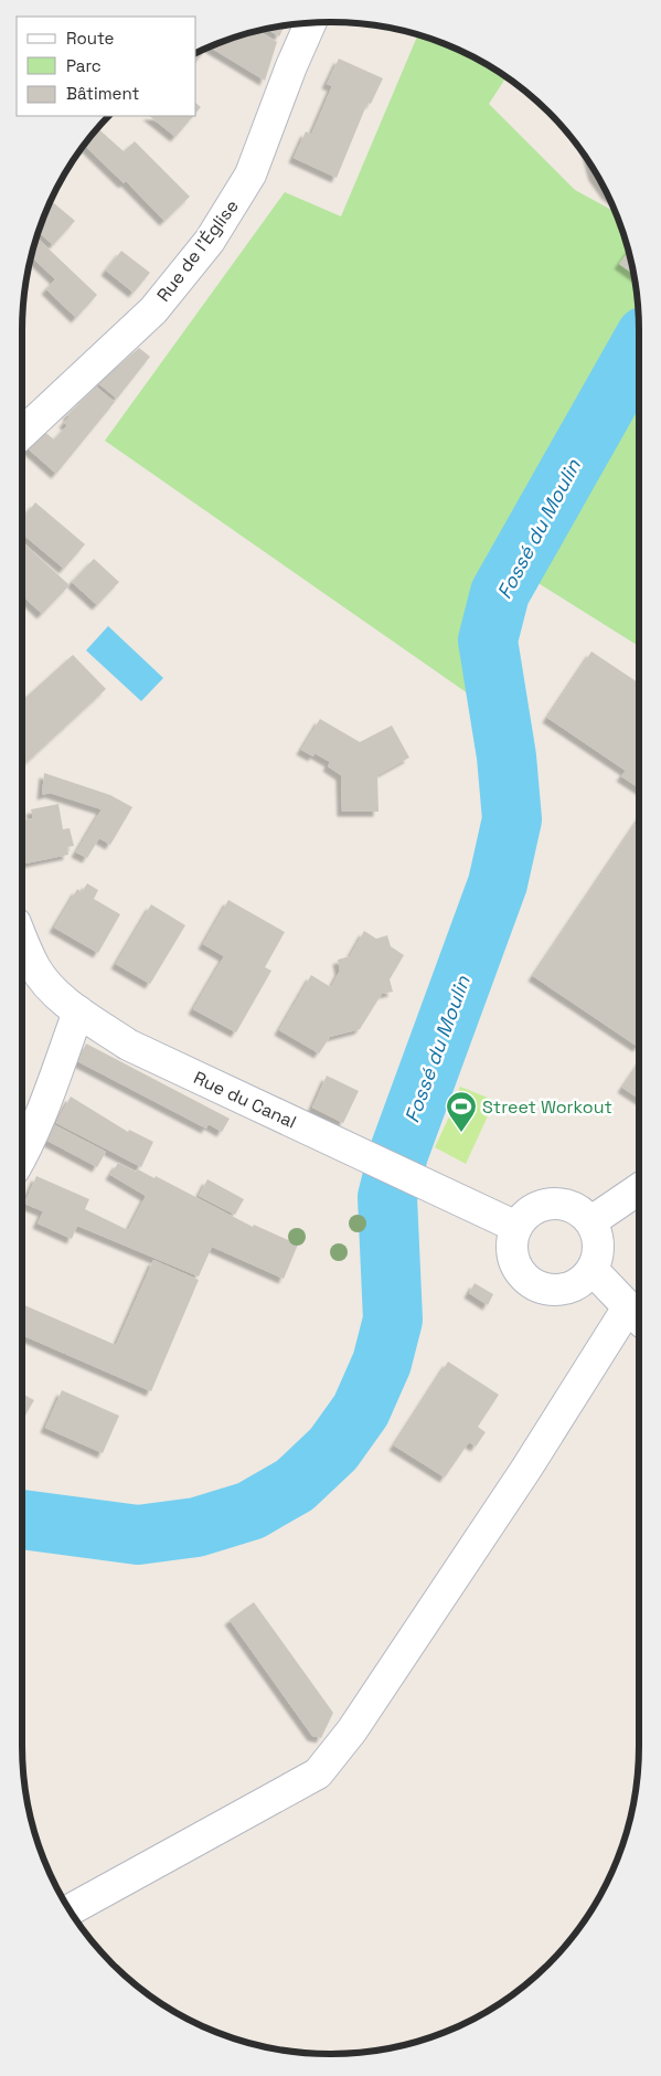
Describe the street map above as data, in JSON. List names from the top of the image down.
{
  "streets": {
    "street": ["Rue de l'Église", "Rue du Canal"]
  },
  "water": ["Fossé du Moulin"],
  "places": {
    "sports": ["Street Workout"]
  },
  "legend": ["Route", "Parc", "Bâtiment"]
}
